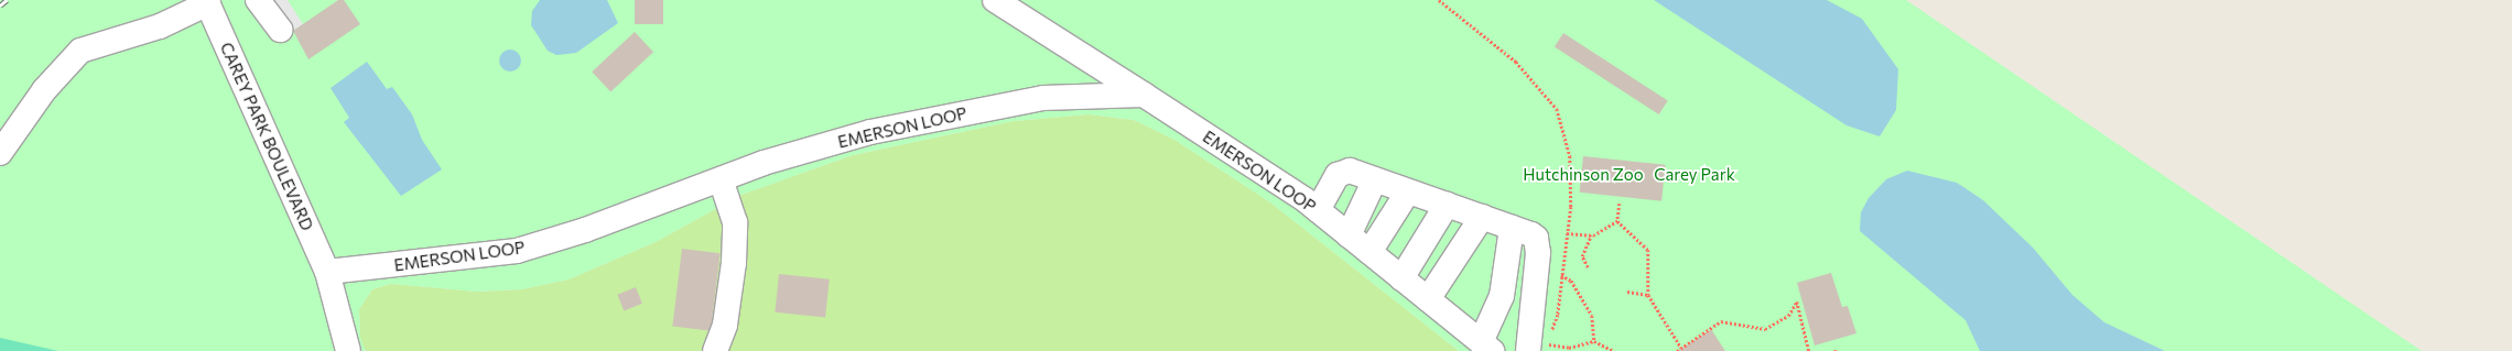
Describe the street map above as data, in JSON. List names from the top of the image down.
{
  "streets": {
    "street": ["EMERSON LOOP", "CAREY PARK BOULEVARD"]
  },
  "crossings": [
    ["EMERSON LOOP", "CAREY PARK BOULEVARD"]
  ],
  "parks": ["Hutchinson Zoo", "Carey Park"]
}
